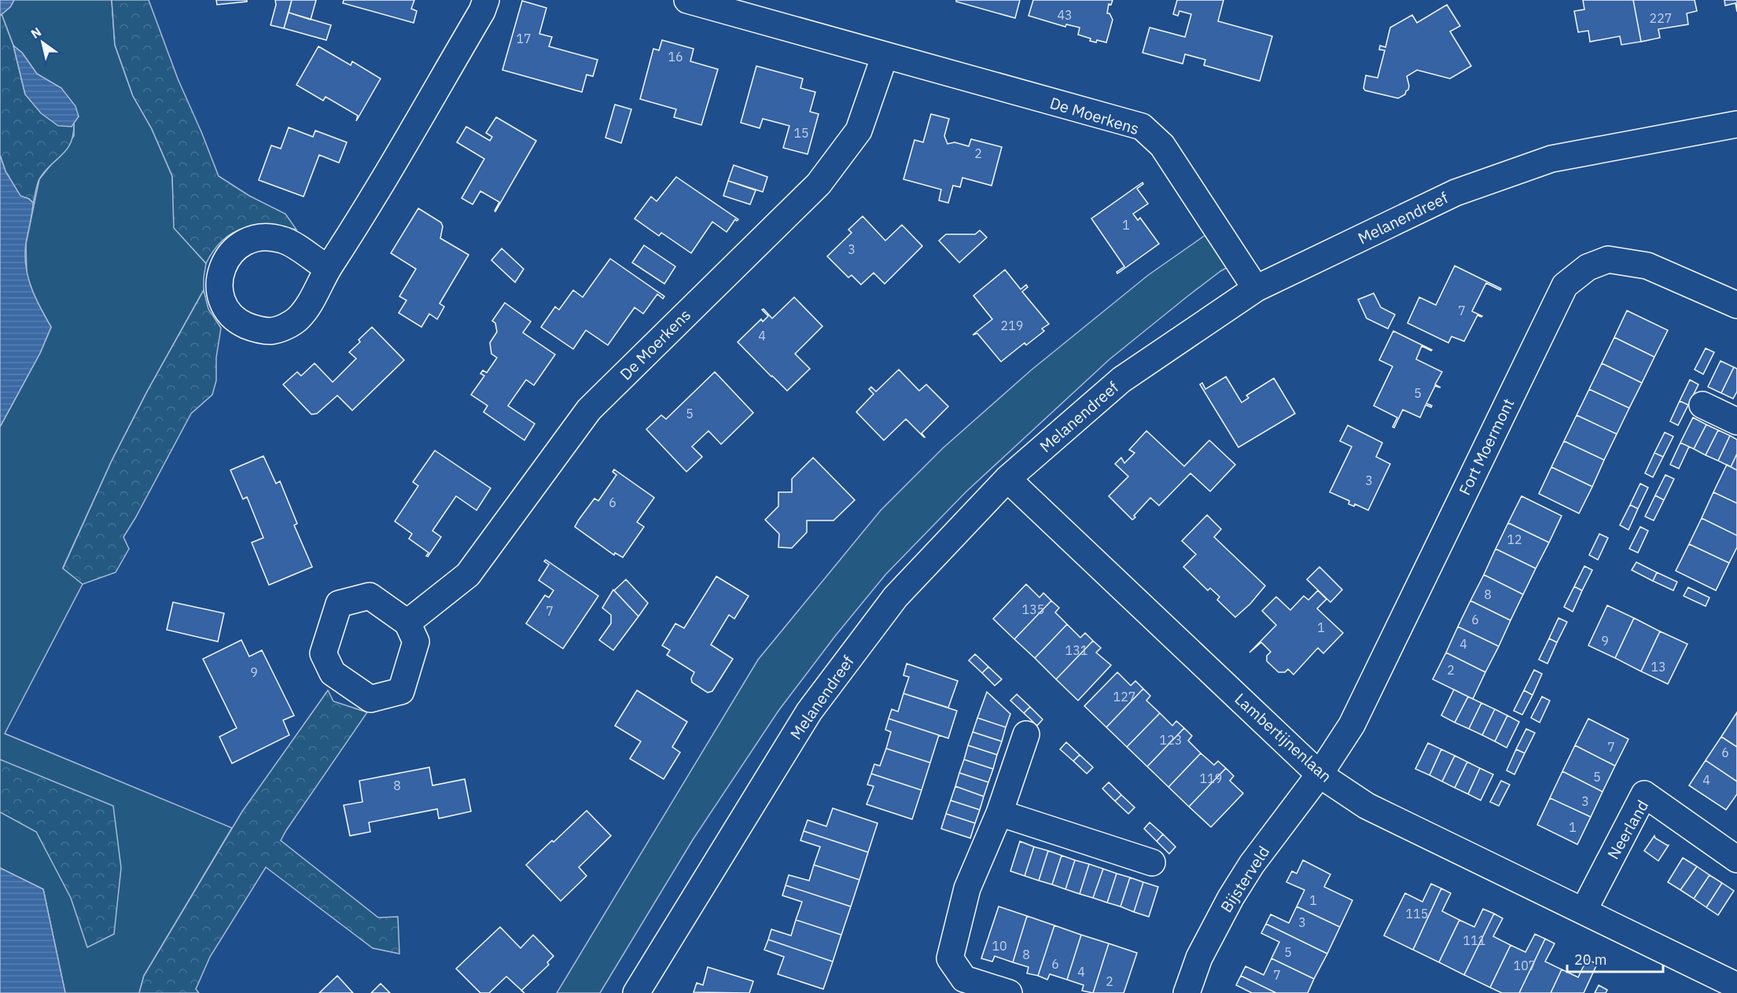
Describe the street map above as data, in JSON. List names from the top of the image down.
{
  "streets": {
    "street": [
      "De Moerkens",
      "Melanendreef",
      "Fort Moermont",
      "Lambertijnenlaan",
      "Neerland",
      "Bijsterveld"
    ]
  },
  "crossings": [
    ["De Moerkens", "Melanendreef"],
    ["Melanendreef", "Lambertijnenlaan"],
    ["Fort Moermont", "Lambertijnenlaan"],
    ["Fort Moermont", "Bijsterveld"],
    ["Lambertijnenlaan", "Neerland"],
    ["Lambertijnenlaan", "Bijsterveld"]
  ],
  "house_numbers": [
    "43",
    "227",
    "17",
    "16",
    "15",
    "2",
    "1",
    "3",
    "7",
    "219",
    "4",
    "5",
    "5",
    "3",
    "6",
    "12",
    "8",
    "135",
    "7",
    "6",
    "1",
    "9",
    "4",
    "131",
    "13",
    "2",
    "9",
    "127",
    "123",
    "7",
    "6",
    "5",
    "119",
    "4",
    "8",
    "3",
    "1",
    "1",
    "115",
    "3",
    "111",
    "10",
    "5",
    "8",
    "6",
    "107",
    "4",
    "7",
    "2"
  ],
  "scale_bar": "20 m",
  "north": "top left"
}
